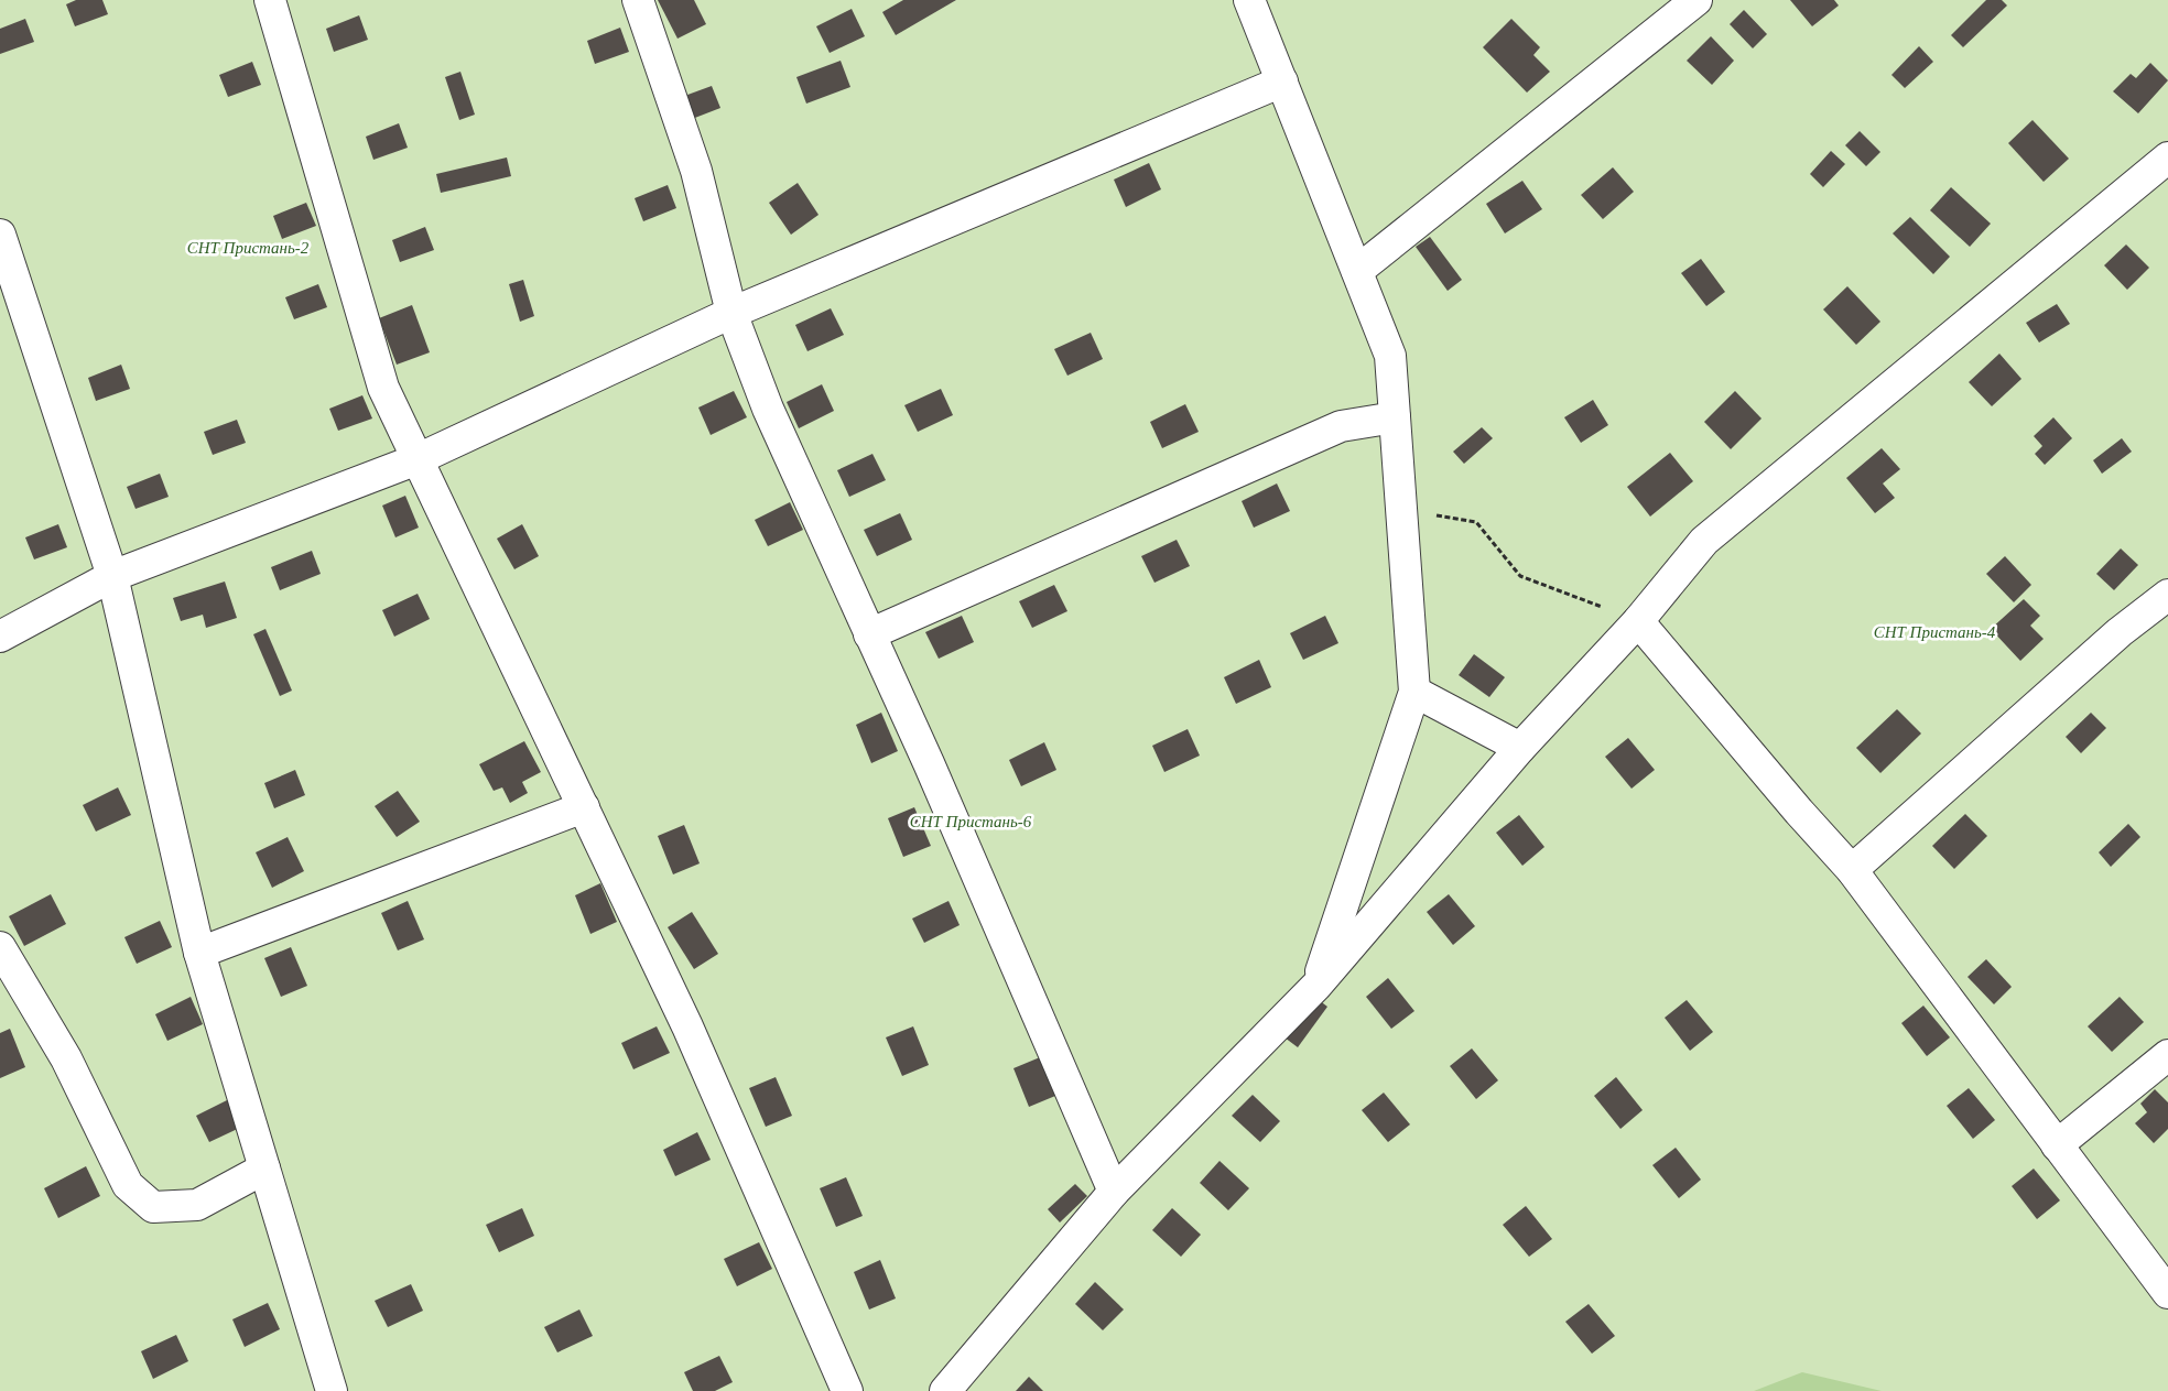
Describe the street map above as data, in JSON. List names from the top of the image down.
{
  "parks": ["СНТ Пристань-2", "СНТ Пристань-4", "СНТ Пристань-6"]
}
